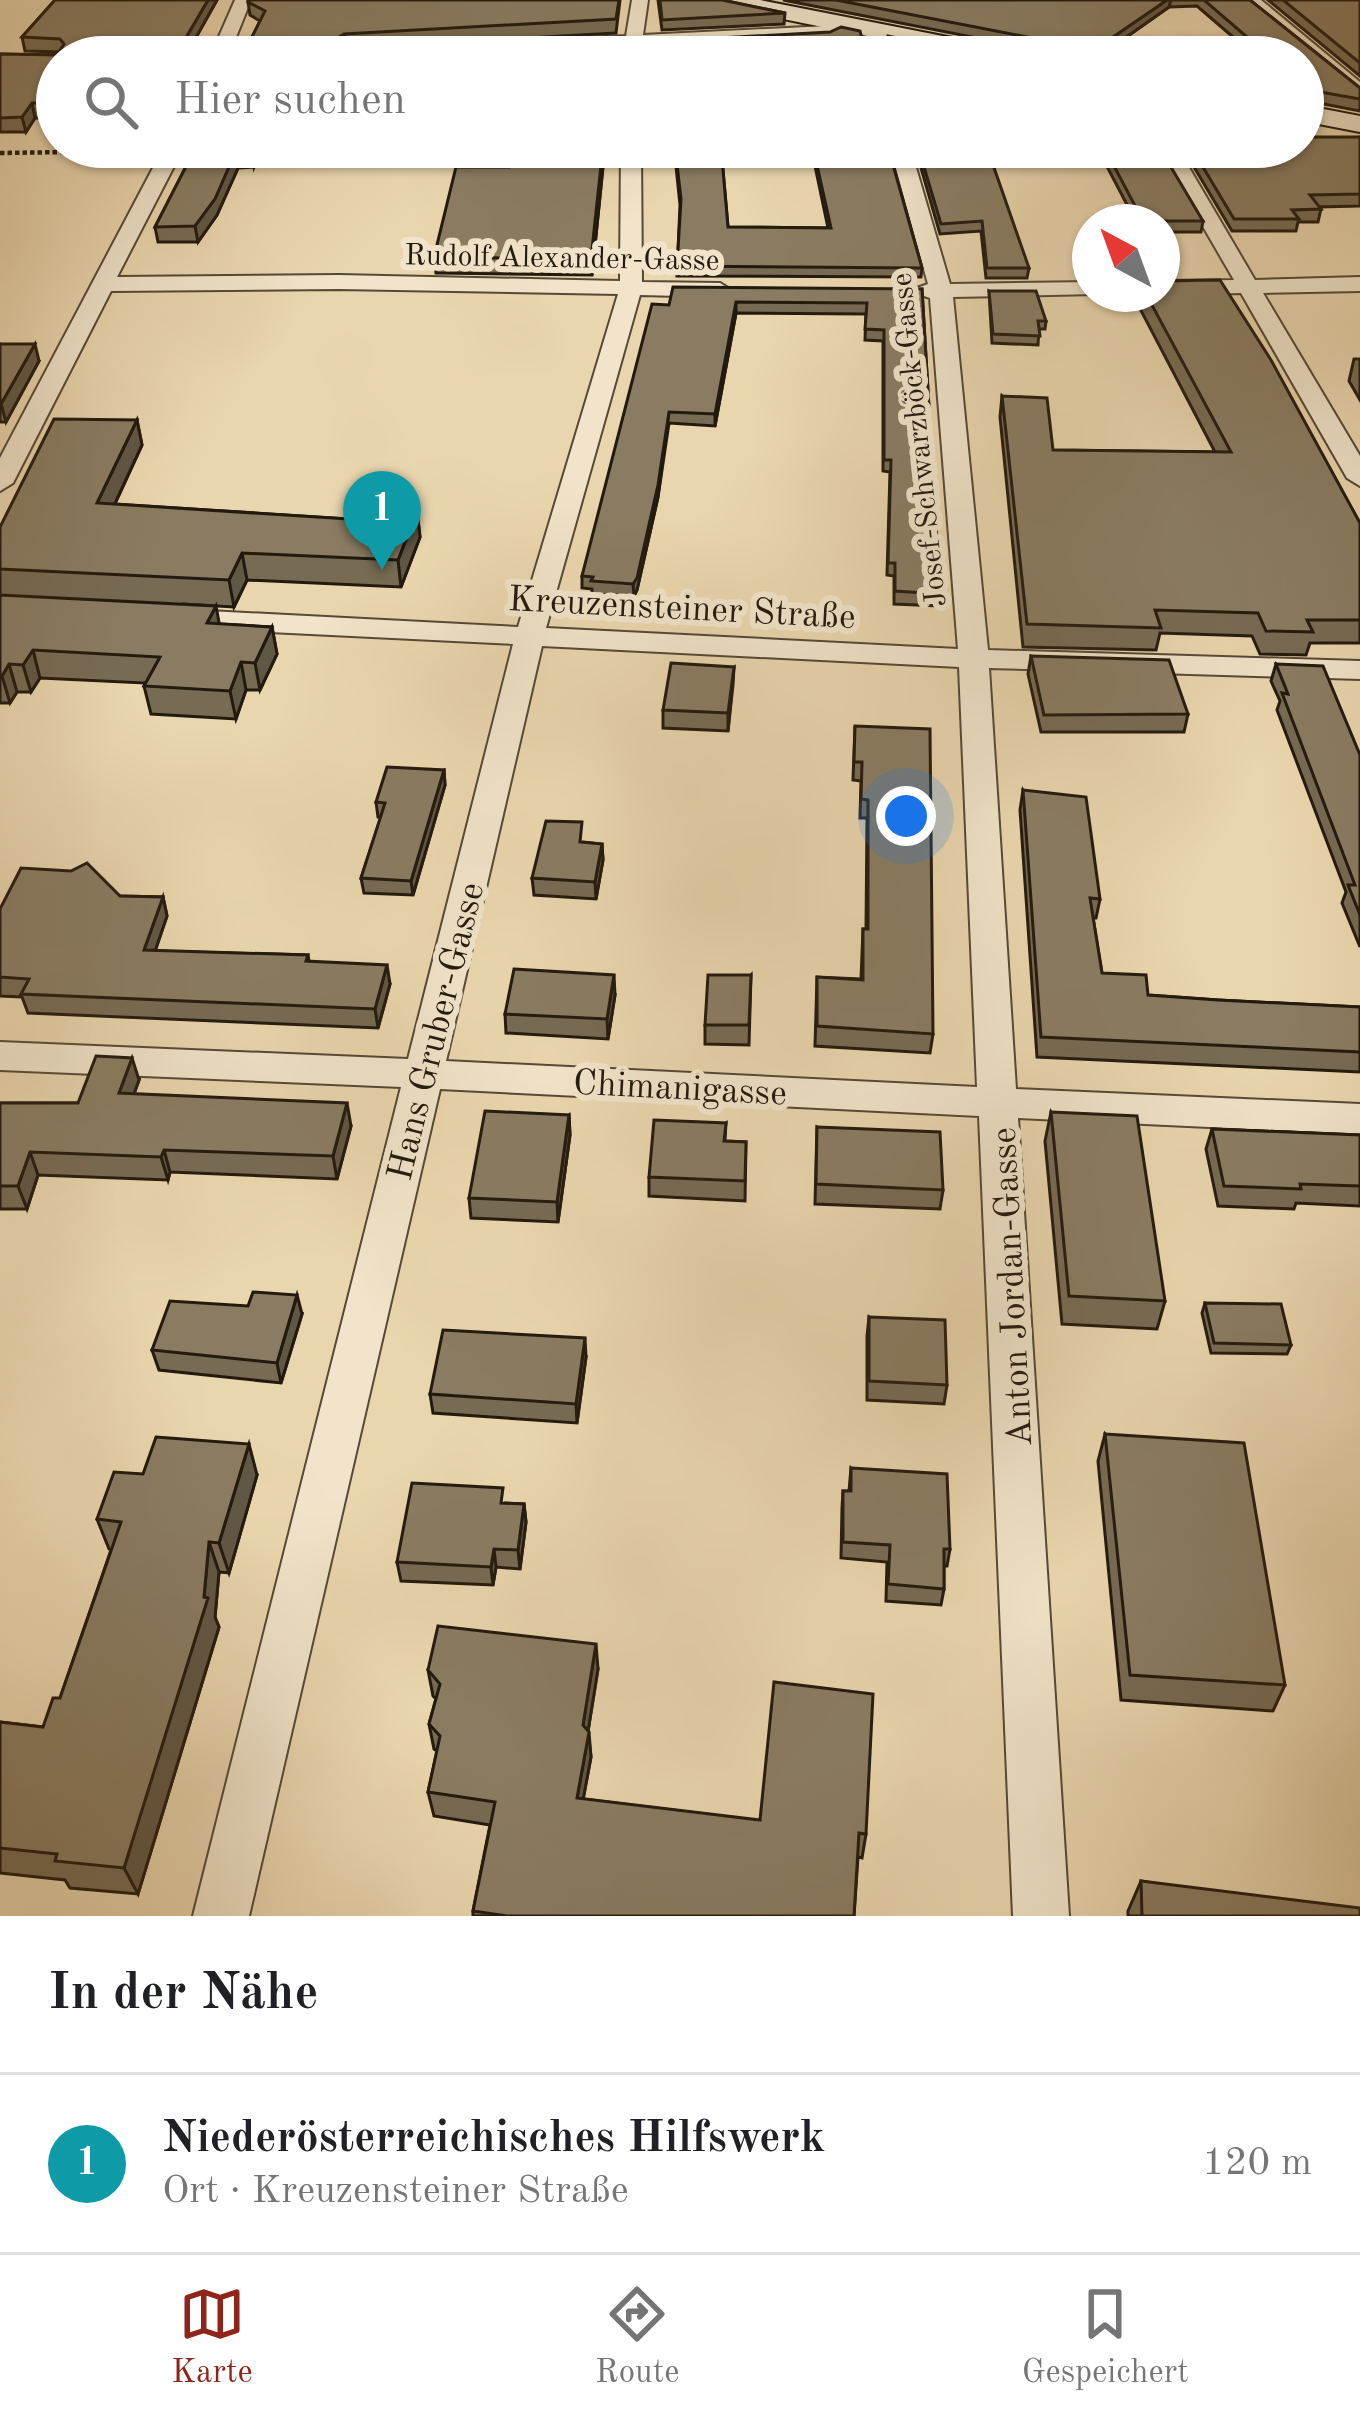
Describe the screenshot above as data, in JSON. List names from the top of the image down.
{
  "streets": {
    "street": [
      "Rudolf Alexander-Gasse",
      "Josef-Schwarzböck-Gasse",
      "Kreuzensteiner Straße",
      "Hans Gruber-Gasse",
      "Chimanigasse",
      "Anton Jordan-Gasse"
    ]
  },
  "crossings": [
    ["Rudolf Alexander-Gasse", "Hans Gruber-Gasse"],
    ["Josef-Schwarzböck-Gasse", "Kreuzensteiner Straße"],
    ["Josef-Schwarzböck-Gasse", "Anton Jordan-Gasse"],
    ["Kreuzensteiner Straße", "Hans Gruber-Gasse"],
    ["Kreuzensteiner Straße", "Anton Jordan-Gasse"],
    ["Hans Gruber-Gasse", "Chimanigasse"],
    ["Chimanigasse", "Anton Jordan-Gasse"]
  ],
  "north": "top left",
  "page": {
    "search": "Hier suchen",
    "pins": "1",
    "heading": "In der Nähe",
    "list": [
      {
        "mark": "1",
        "name": "Niederösterreichisches Hilfswerk",
        "note": "Ort · Kreuzensteiner Straße",
        "value": "120 m"
      }
    ],
    "nav": ["Karte", "Route", "Gespeichert"]
  }
}
